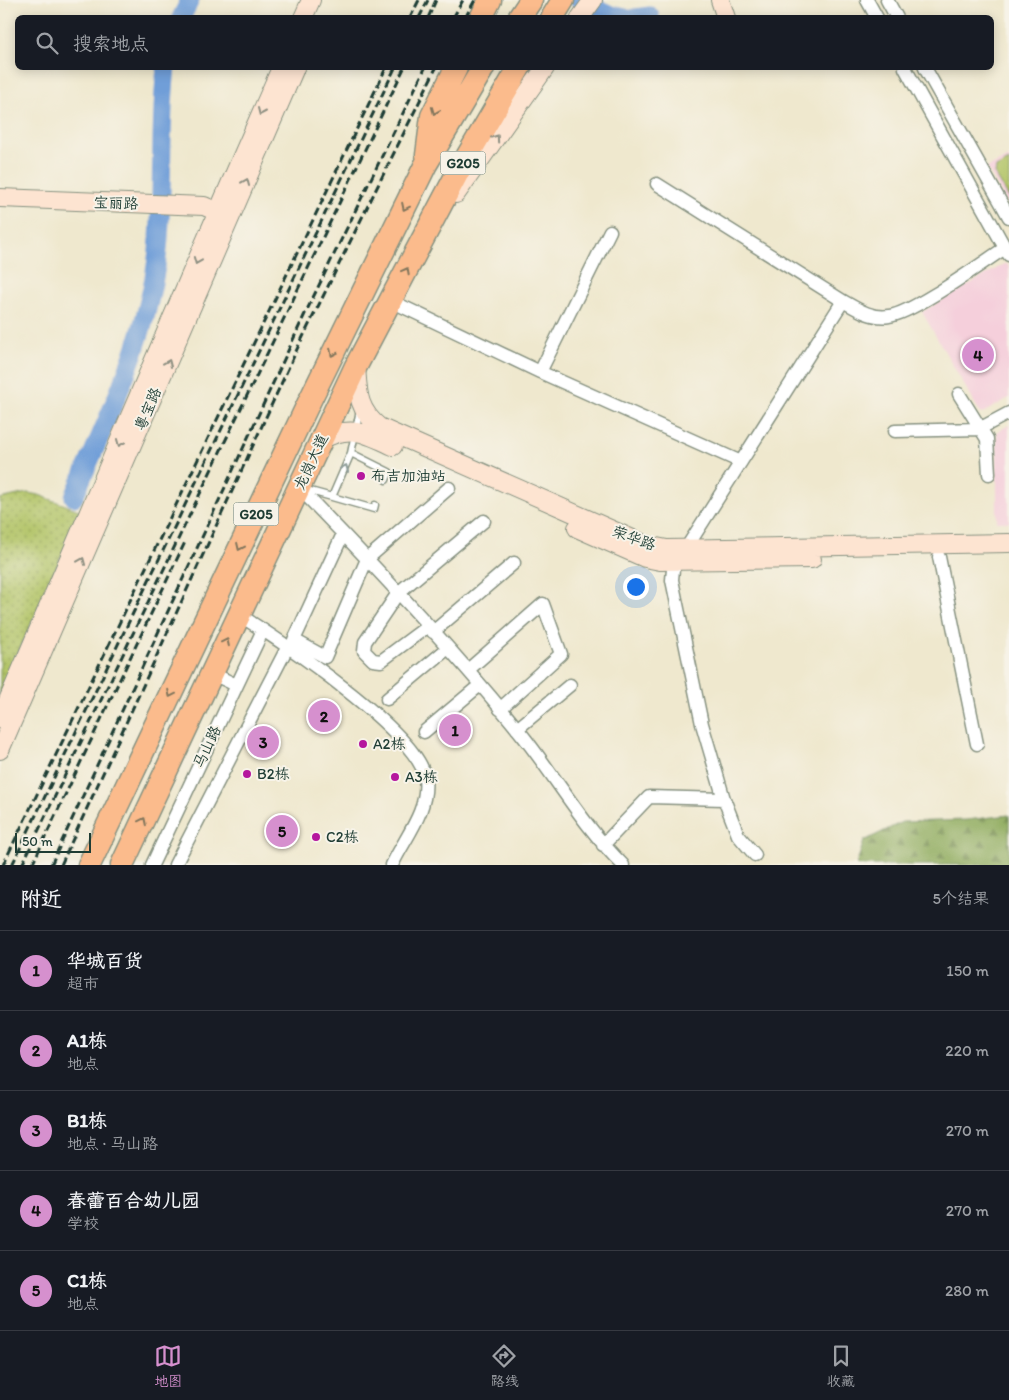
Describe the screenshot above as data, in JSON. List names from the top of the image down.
{
  "streets": {
    "highway": ["G205", "龙岗大道"],
    "street": [
      "宝丽路",
      "粤宝路",
      "荣华路",
      "马山路"
    ]
  },
  "crossings": [
    ["宝丽路", "粤宝路"],
    ["龙岗大道", "荣华路"]
  ],
  "places": [
    "布吉加油站",
    "A2栋",
    "B2栋",
    "A3栋",
    "C2栋"
  ],
  "scale_bar": "50 m",
  "page": {
    "search": "搜索地点",
    "pins": [
      "4",
      "2",
      "1",
      "3",
      "5"
    ],
    "scale": "50 m",
    "heading": ["附近", "5个结果"],
    "list": [
      {
        "mark": "1",
        "name": "华城百货",
        "note": "超市",
        "value": "150 m"
      },
      {
        "mark": "2",
        "name": "A1栋",
        "note": "地点",
        "value": "220 m"
      },
      {
        "mark": "3",
        "name": "B1栋",
        "note": "地点 · 马山路",
        "value": "270 m"
      },
      {
        "mark": "4",
        "name": "春蕾百合幼儿园",
        "note": "学校",
        "value": "270 m"
      },
      {
        "mark": "5",
        "name": "C1栋",
        "note": "地点",
        "value": "280 m"
      }
    ],
    "nav": ["地图", "路线", "收藏"]
  }
}
